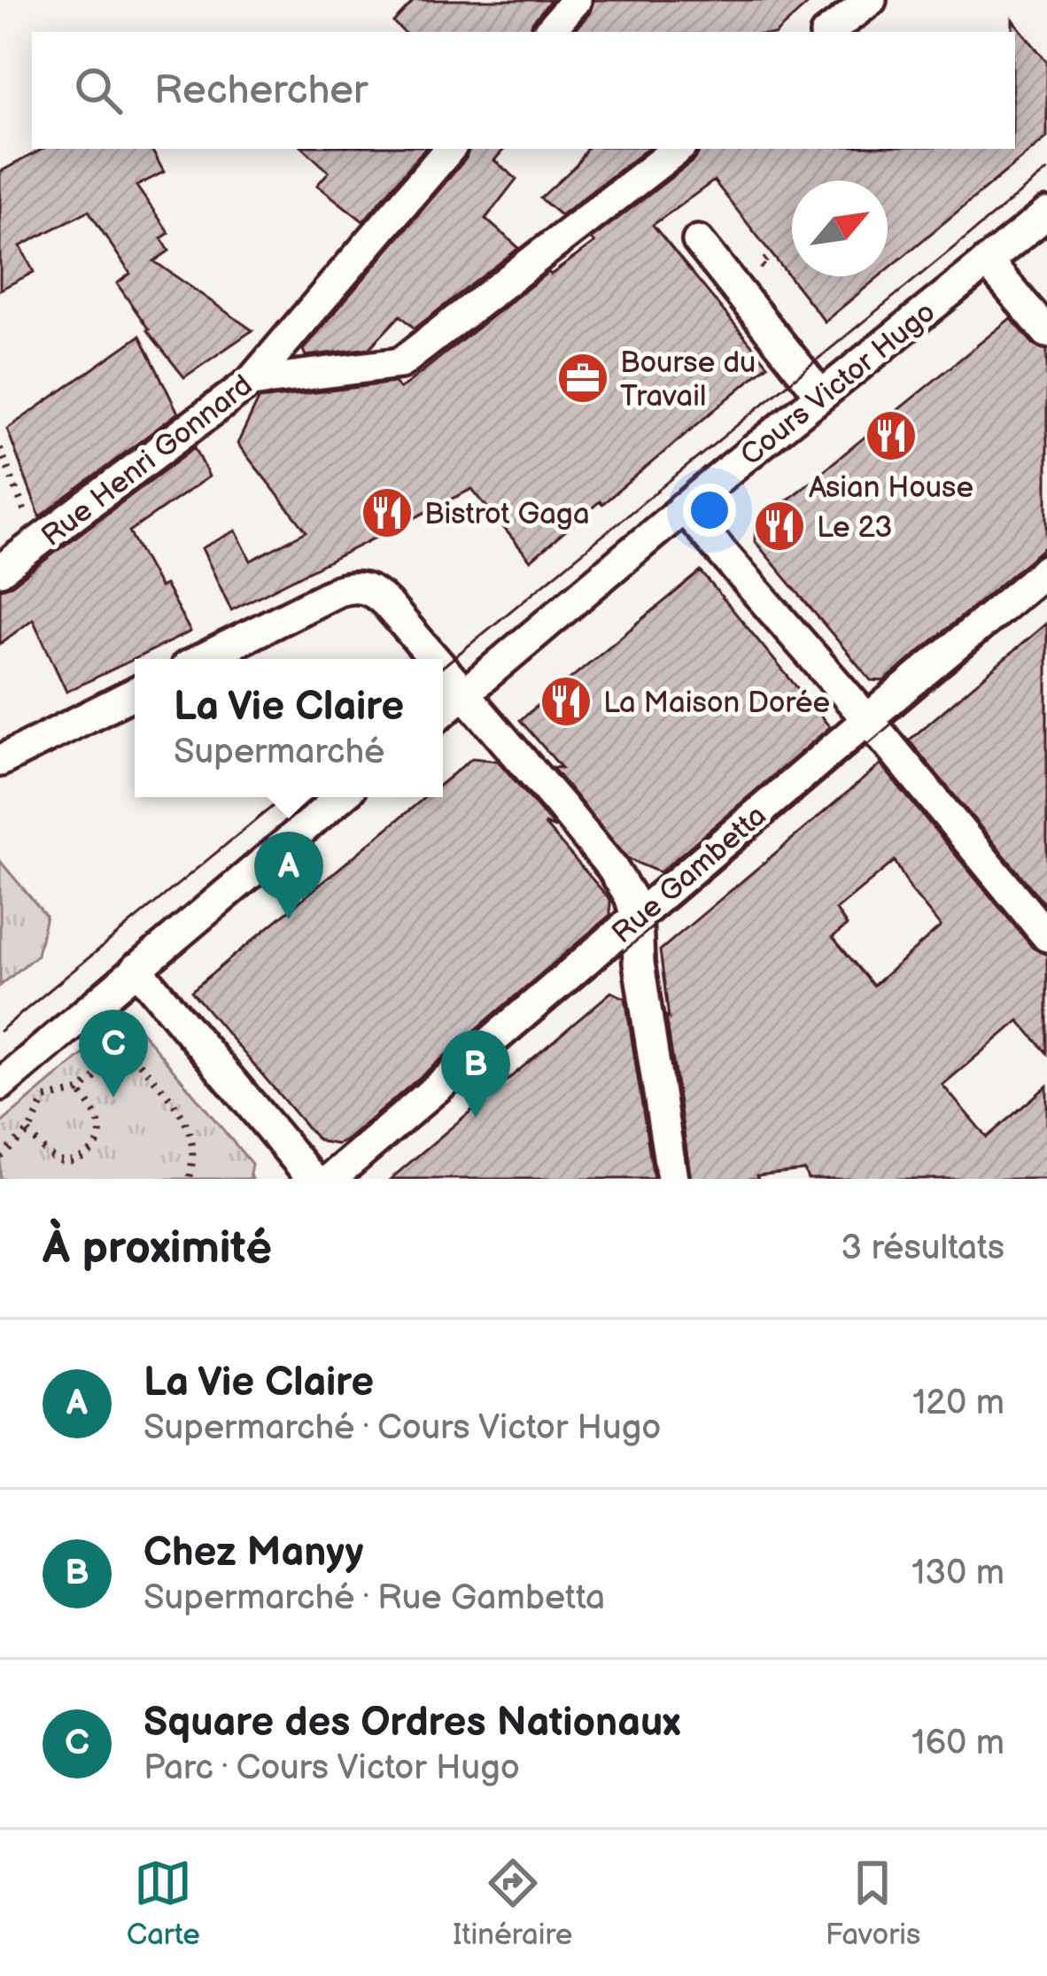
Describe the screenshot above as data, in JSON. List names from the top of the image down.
{
  "streets": {
    "street": ["Cours Victor Hugo", "Rue Henri Gonnard", "Rue Gambetta"]
  },
  "places": {
    "office": ["Bourse du Travail"],
    "restaurant": [
      "Asian House",
      "Bistrot Gaga",
      "Le 23",
      "La Maison Dorée"
    ]
  },
  "north": "top right",
  "page": {
    "search": "Rechercher",
    "popup": ["La Vie Claire", "Supermarché"],
    "pins": ["A", "C", "B"],
    "heading": ["À proximité", "3 résultats"],
    "list": [
      {
        "mark": "A",
        "name": "La Vie Claire",
        "note": "Supermarché · Cours Victor Hugo",
        "value": "120 m"
      },
      {
        "mark": "B",
        "name": "Chez Manyy",
        "note": "Supermarché · Rue Gambetta",
        "value": "130 m"
      },
      {
        "mark": "C",
        "name": "Square des Ordres Nationaux",
        "note": "Parc · Cours Victor Hugo",
        "value": "160 m"
      }
    ],
    "nav": ["Carte", "Itinéraire", "Favoris"]
  }
}
